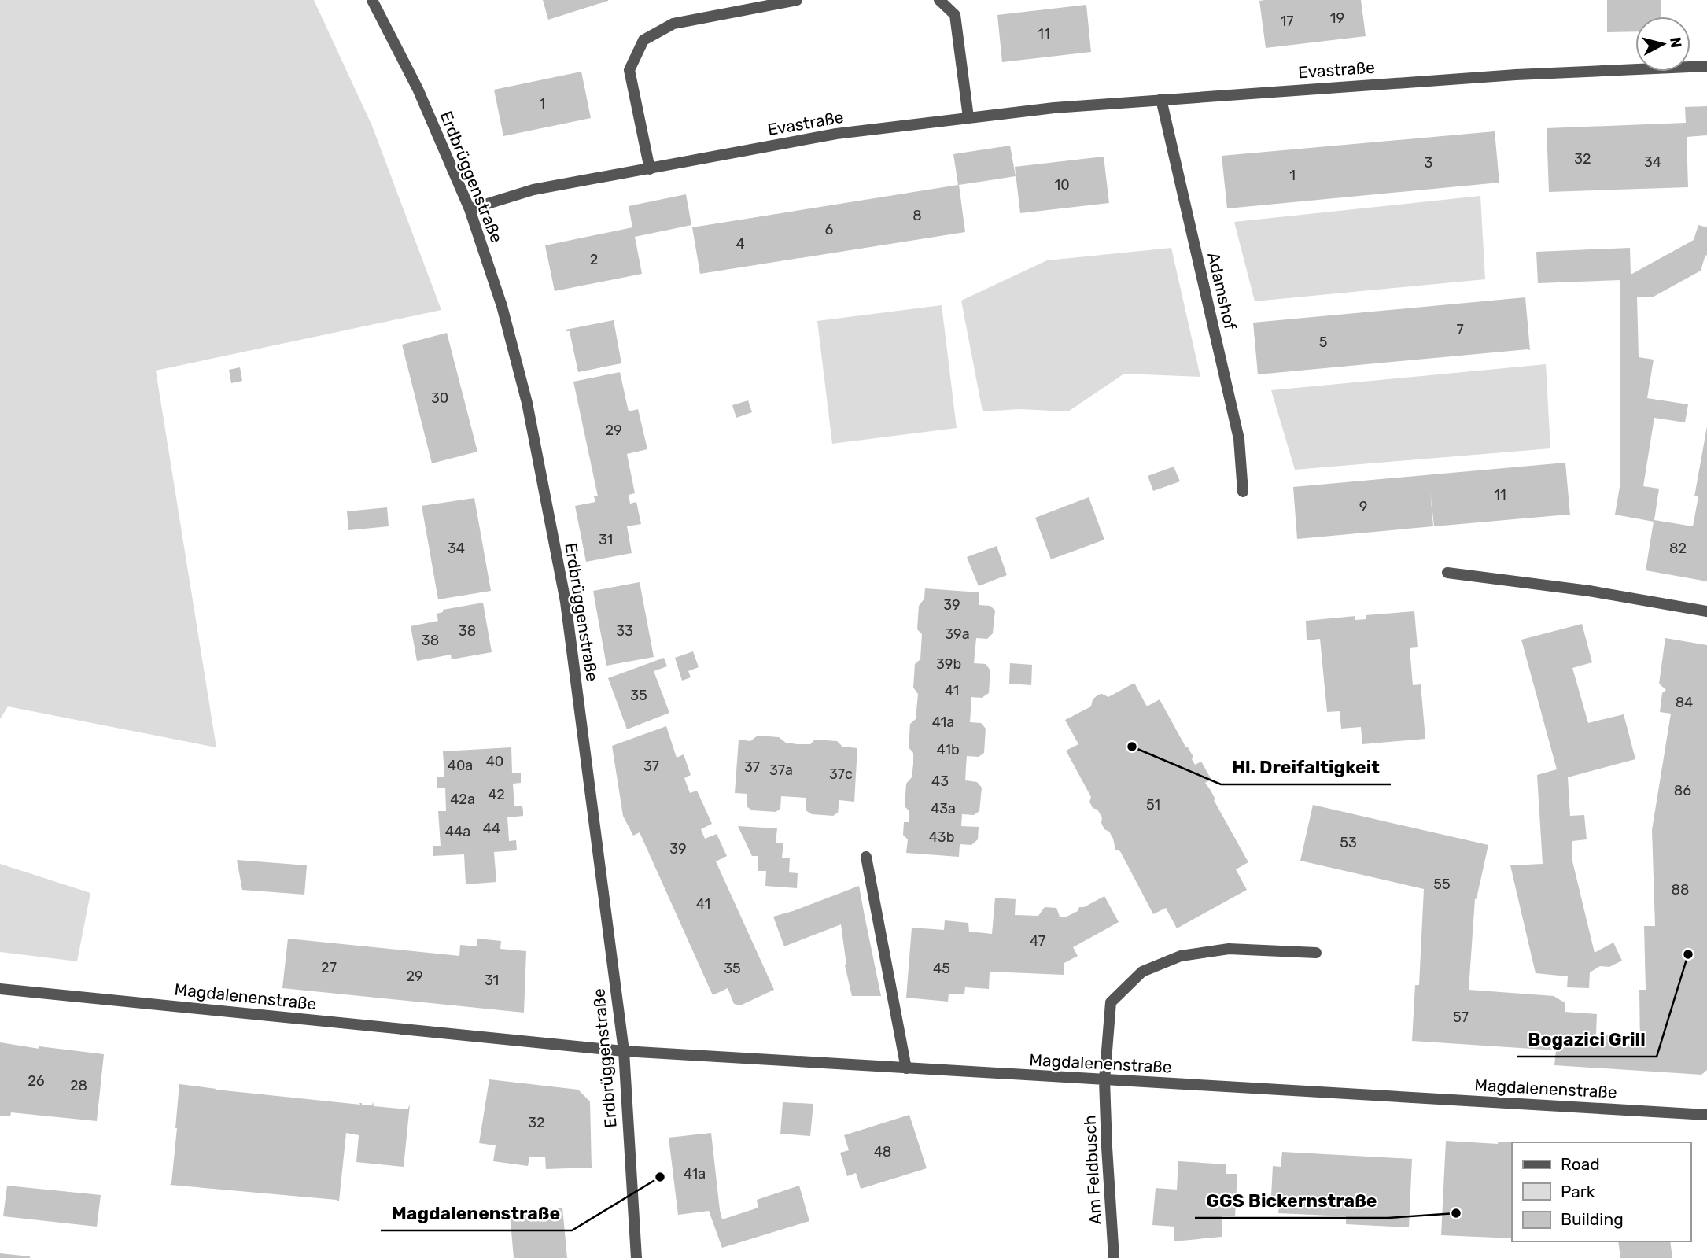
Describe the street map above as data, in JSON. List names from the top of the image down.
{
  "streets": {
    "street": [
      "Evastraße",
      "Erdbrüggenstraße",
      "Adamshof",
      "Magdalenenstraße",
      "Am Feldbusch"
    ]
  },
  "crossings": [
    ["Evastraße", "Erdbrüggenstraße"],
    ["Evastraße", "Adamshof"],
    ["Erdbrüggenstraße", "Magdalenenstraße"],
    ["Magdalenenstraße", "Am Feldbusch"]
  ],
  "places": [
    "Hl. Dreifaltigkeit",
    "Bogazici Grill",
    "Magdalenenstraße",
    "GGS Bickernstraße"
  ],
  "house_numbers": [
    "19",
    "17",
    "11",
    "1",
    "32",
    "34",
    "3",
    "1",
    "10",
    "8",
    "6",
    "4",
    "2",
    "7",
    "5",
    "30",
    "29",
    "11",
    "9",
    "31",
    "34",
    "82",
    "39",
    "38",
    "33",
    "39a",
    "38",
    "39b",
    "41",
    "35",
    "84",
    "41a",
    "41b",
    "40",
    "40a",
    "37",
    "37",
    "37a",
    "37c",
    "43",
    "86",
    "42",
    "42a",
    "51",
    "43a",
    "44",
    "44a",
    "43b",
    "53",
    "39",
    "55",
    "88",
    "41",
    "47",
    "27",
    "35",
    "45",
    "29",
    "31",
    "57",
    "26",
    "28",
    "32",
    "48",
    "41a"
  ],
  "legend": ["Road", "Park", "Building"],
  "north": "right"
}
